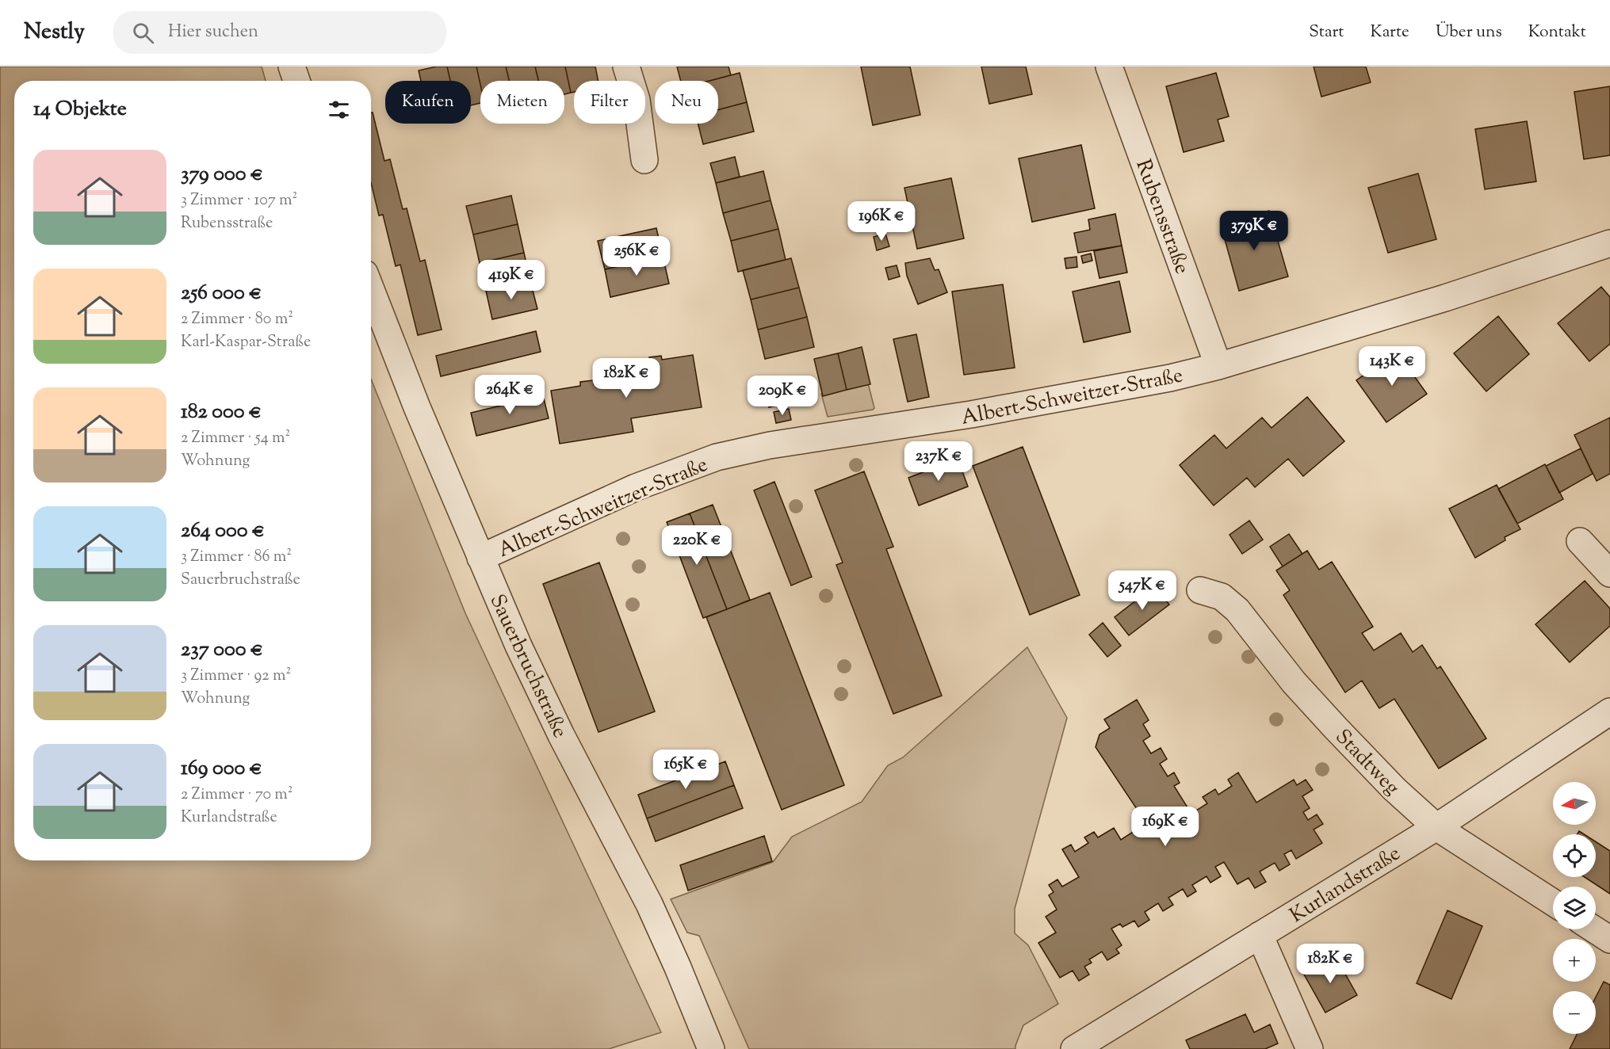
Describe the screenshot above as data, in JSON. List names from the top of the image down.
{
  "streets": {
    "street": [
      "Rubensstraße",
      "Albert-Schweitzer-Straße",
      "Sauerbruchstraße",
      "Stadtweg",
      "Kurlandstraße"
    ]
  },
  "crossings": [
    ["Rubensstraße", "Albert-Schweitzer-Straße"],
    ["Albert-Schweitzer-Straße", "Sauerbruchstraße"],
    ["Stadtweg", "Kurlandstraße"]
  ],
  "north": "left",
  "page": {
    "header": "Nestly",
    "search": "Hier suchen",
    "nav": [
      "Start",
      "Karte",
      "Über uns",
      "Kontakt"
    ],
    "chip": [
      "Kaufen",
      "Mieten",
      "Filter",
      "Neu"
    ],
    "heading": "14 Objekte",
    "list": [
      {
        "name": "379 000 €",
        "note": "3 Zimmer · 107 m² · Rubensstraße"
      },
      {
        "name": "256 000 €",
        "note": "2 Zimmer · 80 m² · Karl-Kaspar-Straße"
      },
      {
        "name": "182 000 €",
        "note": "2 Zimmer · 54 m² · Wohnung"
      },
      {
        "name": "264 000 €",
        "note": "3 Zimmer · 86 m² · Sauerbruchstraße"
      },
      {
        "name": "237 000 €",
        "note": "3 Zimmer · 92 m² · Wohnung"
      },
      {
        "name": "169 000 €",
        "note": "2 Zimmer · 70 m² · Kurlandstraße"
      }
    ],
    "price": [
      "196K €",
      "379K €",
      "256K €",
      "419K €",
      "143K €",
      "182K €",
      "264K €",
      "209K €",
      "237K €",
      "220K €",
      "547K €",
      "165K €",
      "169K €",
      "182K €"
    ],
    "map_buttons": ["+", "−"]
  }
}
